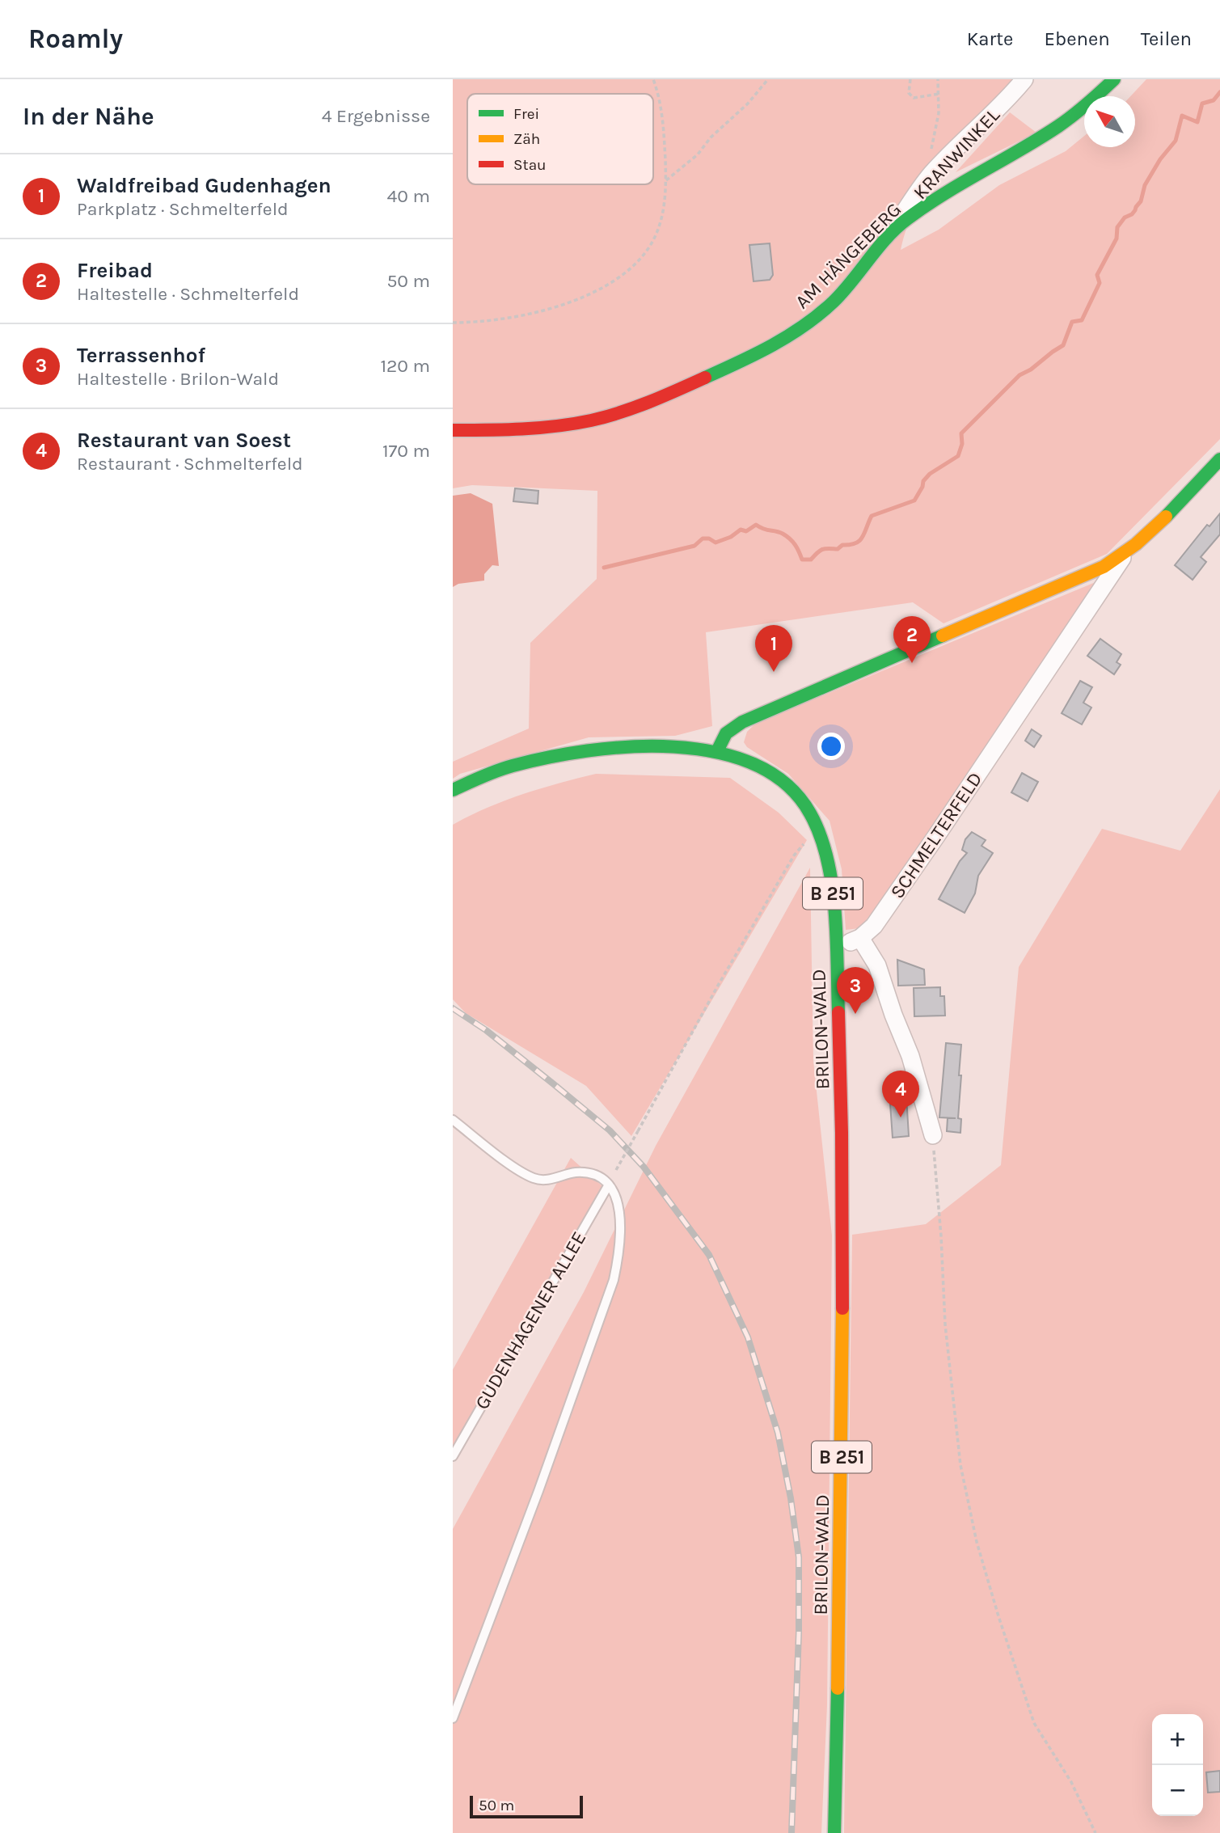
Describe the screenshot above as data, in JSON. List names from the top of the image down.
{
  "streets": {
    "main road": [
      "AM HÄNGEBERG",
      "SCHMELTERFELD",
      "B 251",
      "BRILON-WALD"
    ],
    "street": ["KRANWINKEL"],
    "lane": ["GUDENHAGENER ALLEE"]
  },
  "crossings": [
    ["KRANWINKEL", "AM HÄNGEBERG"],
    ["SCHMELTERFELD", "BRILON-WALD"]
  ],
  "legend": ["Frei", "Zäh", "Stau"],
  "scale_bar": "50 m",
  "north": "top left",
  "page": {
    "header": "Roamly",
    "nav": ["Karte", "Ebenen", "Teilen"],
    "heading": ["In der Nähe", "4 Ergebnisse"],
    "list": [
      {
        "mark": "1",
        "name": "Waldfreibad Gudenhagen",
        "note": "Parkplatz · Schmelterfeld",
        "value": "40 m"
      },
      {
        "mark": "2",
        "name": "Freibad",
        "note": "Haltestelle · Schmelterfeld",
        "value": "50 m"
      },
      {
        "mark": "3",
        "name": "Terrassenhof",
        "note": "Haltestelle · Brilon-Wald",
        "value": "120 m"
      },
      {
        "mark": "4",
        "name": "Restaurant van Soest",
        "note": "Restaurant · Schmelterfeld",
        "value": "170 m"
      }
    ],
    "pins": [
      "2",
      "1",
      "3",
      "4"
    ],
    "map_buttons": ["+", "−"],
    "scale": "50 m"
  }
}
